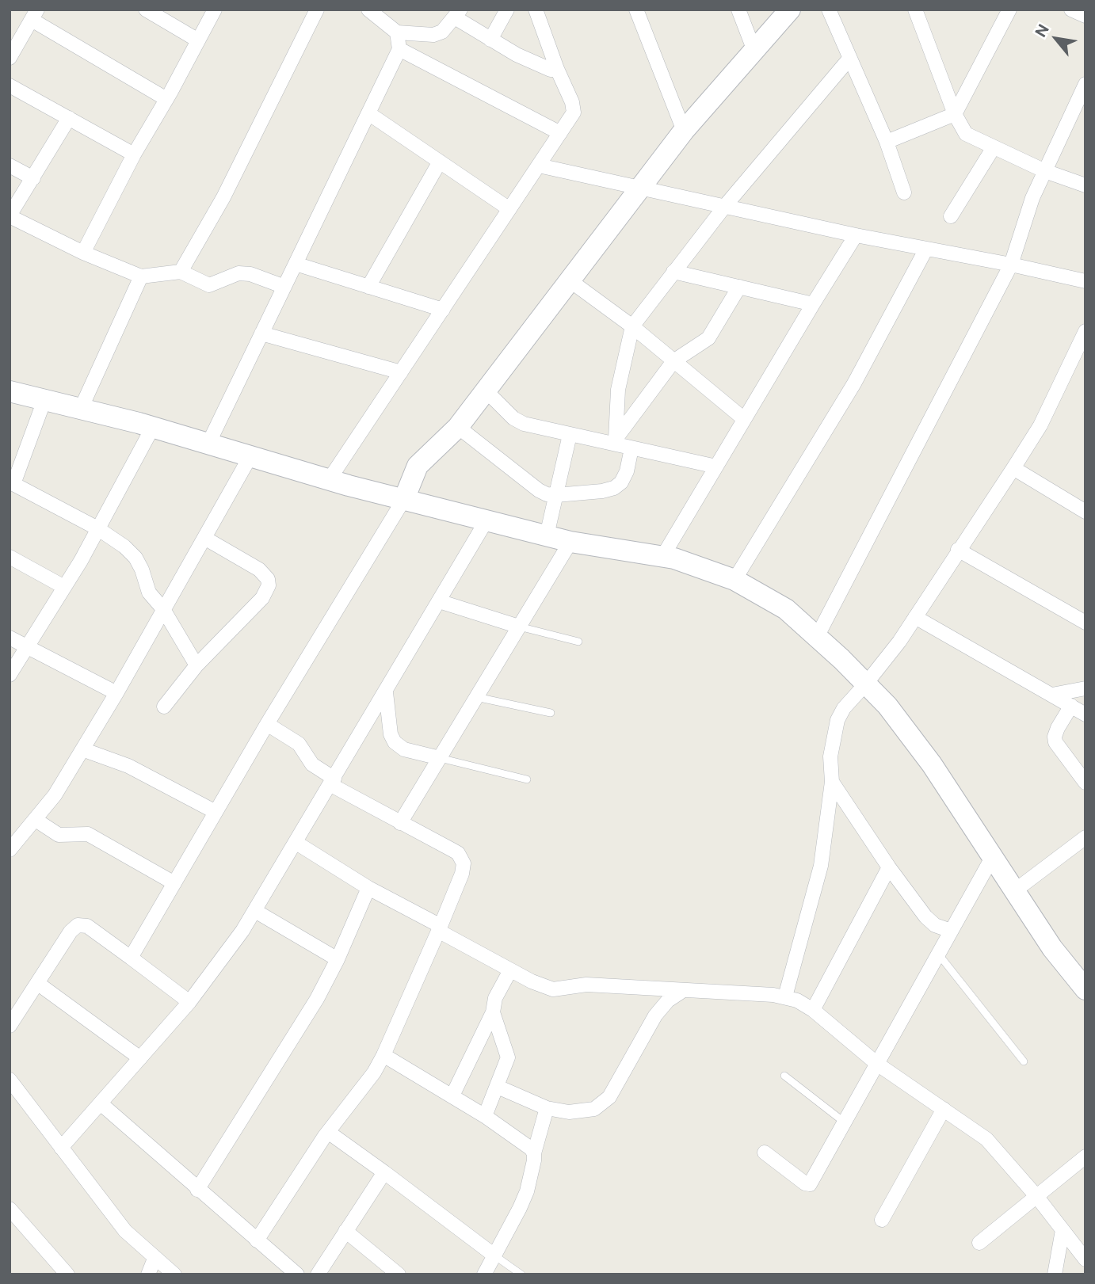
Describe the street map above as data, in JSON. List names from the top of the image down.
{
  "north": "top left"
}
